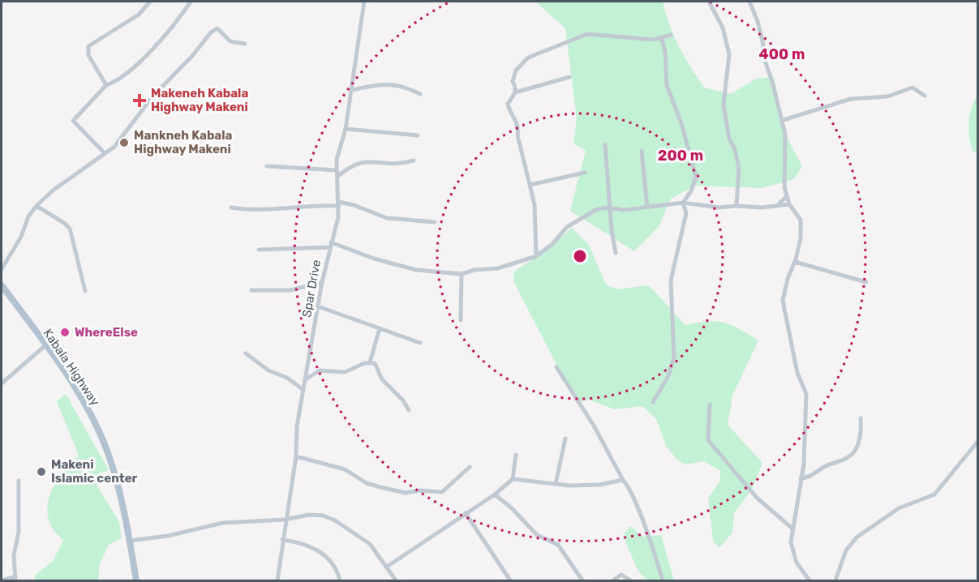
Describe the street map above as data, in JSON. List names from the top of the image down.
{
  "streets": {
    "main road": ["Kabala Highway"],
    "street": ["Spar Drive"]
  },
  "places": {
    "health": ["Makeneh Kabala Highway Makeni"],
    "other": ["Mankneh Kabala Highway Makeni", "WhereElse", "Makeni Islamic center"]
  },
  "rings": ["400 m", "200 m"]
}
